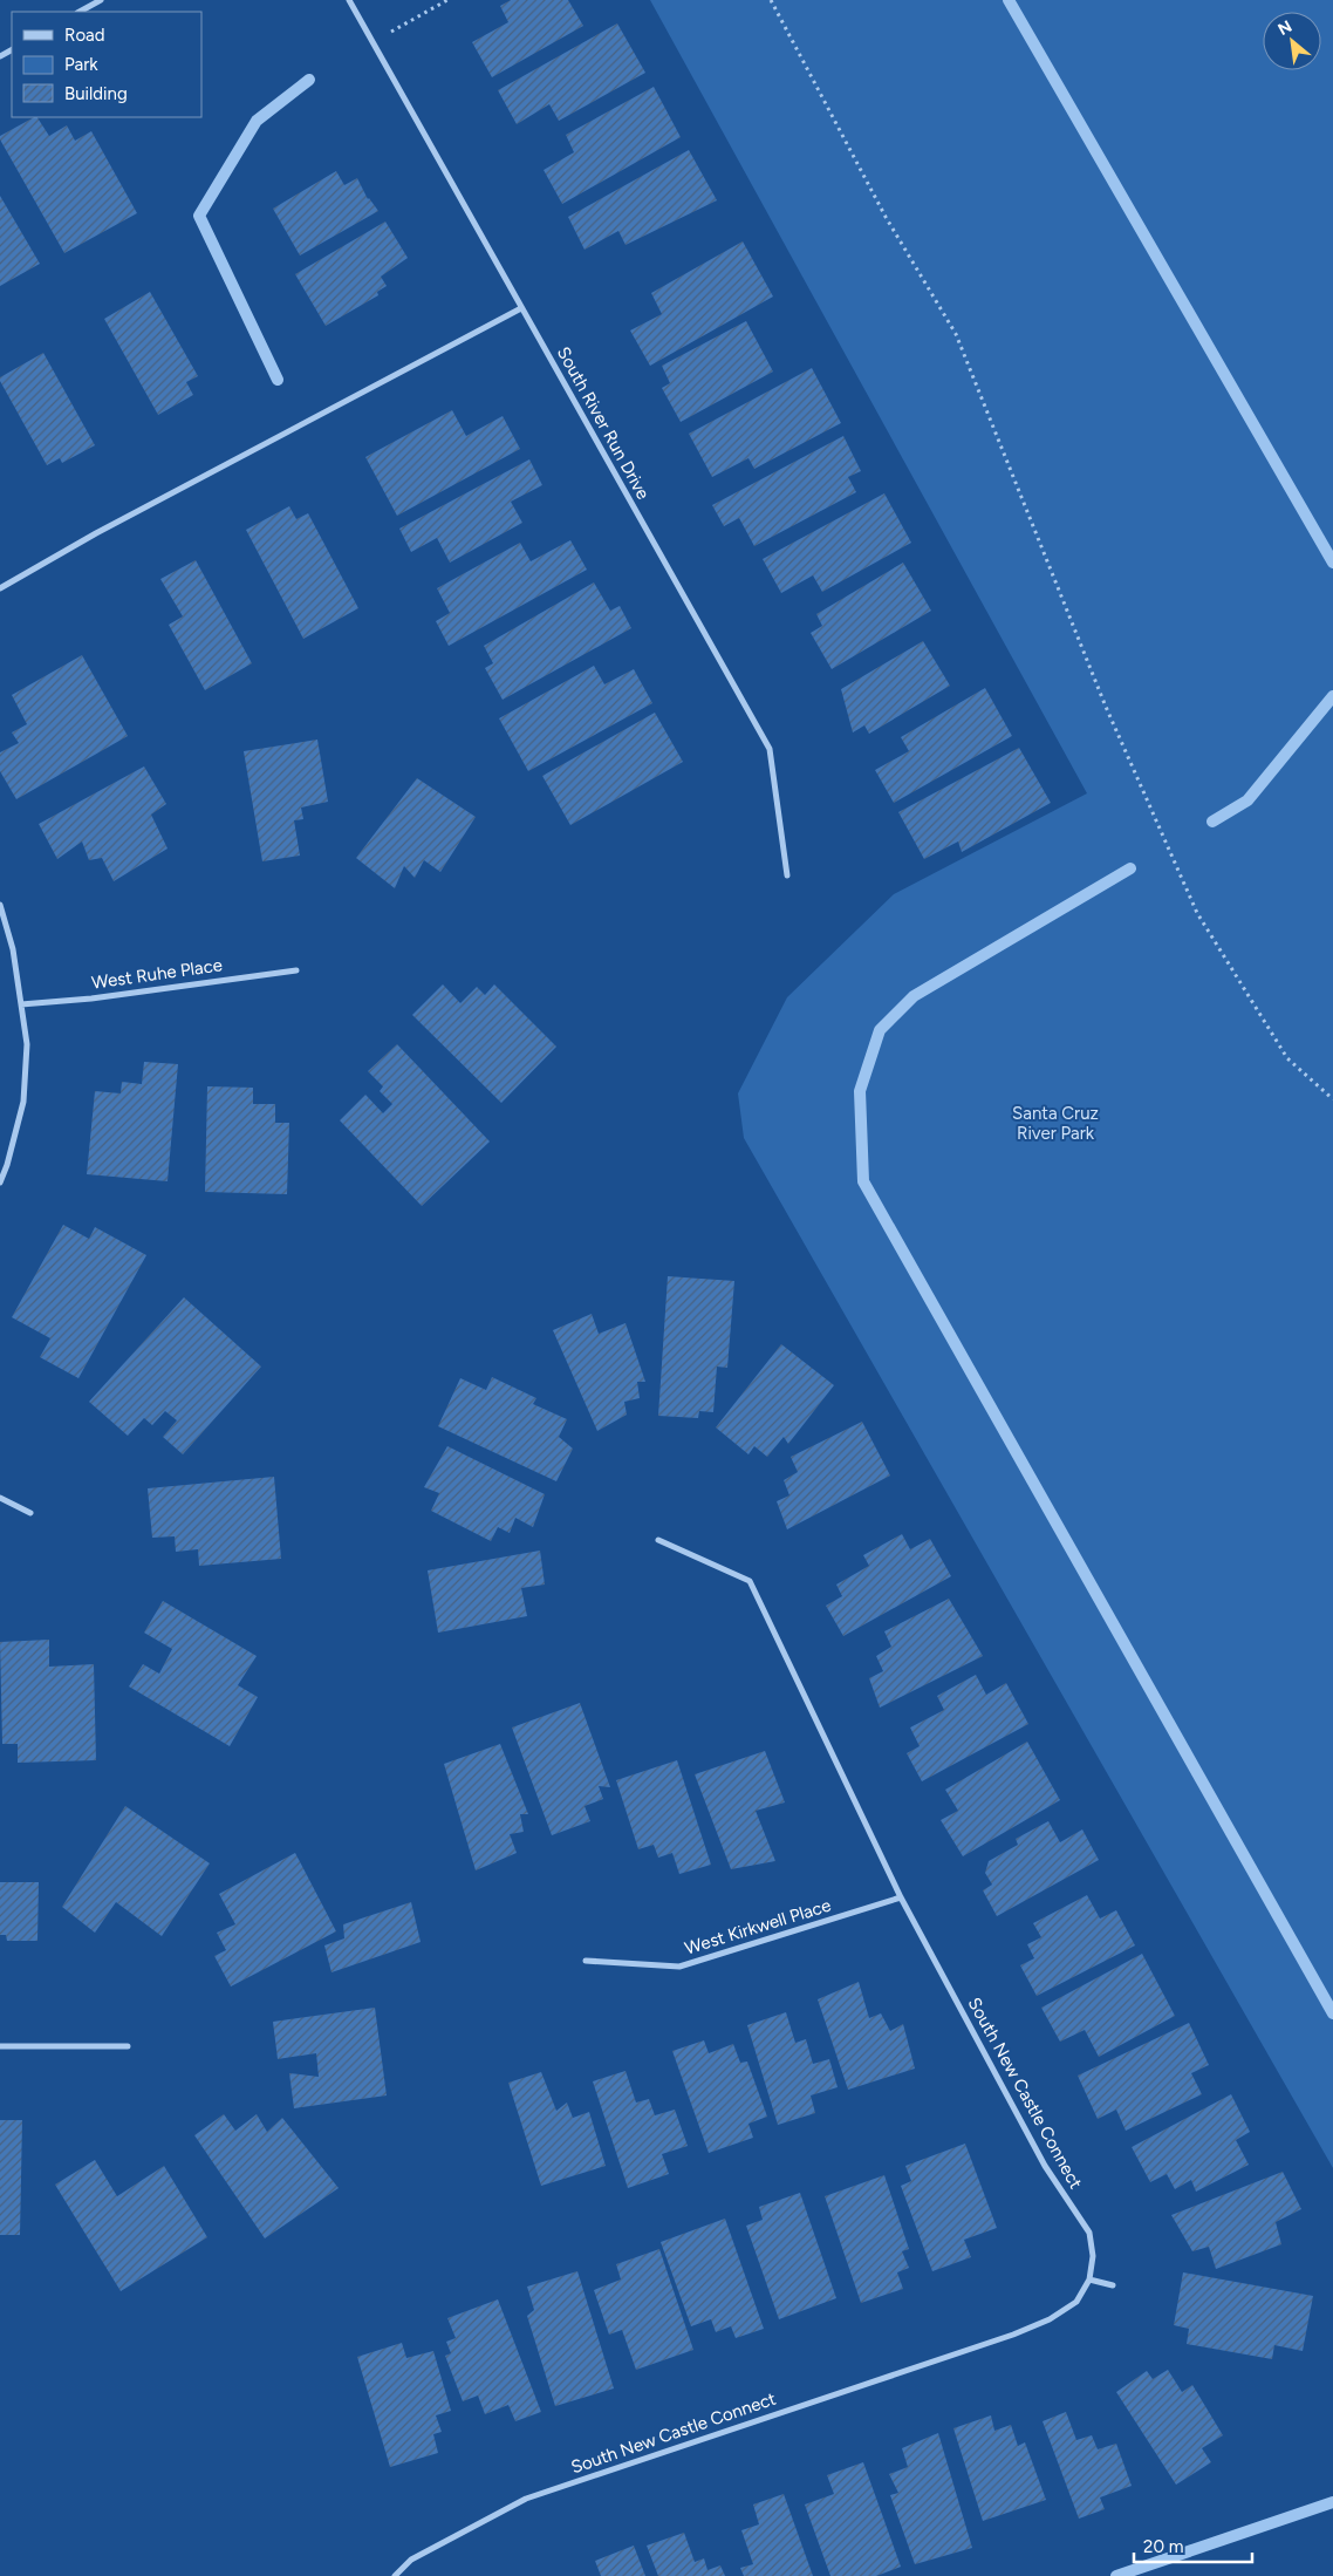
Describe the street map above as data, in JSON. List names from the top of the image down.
{
  "streets": {
    "street": [
      "South River Run Drive",
      "West Ruhe Place",
      "West Kirkwell Place",
      "South New Castle Connect"
    ]
  },
  "crossings": [
    ["West Kirkwell Place", "South New Castle Connect"]
  ],
  "parks": ["Santa Cruz River Park"],
  "legend": ["Road", "Park", "Building"],
  "scale_bar": "20 m",
  "north": "top left"
}
